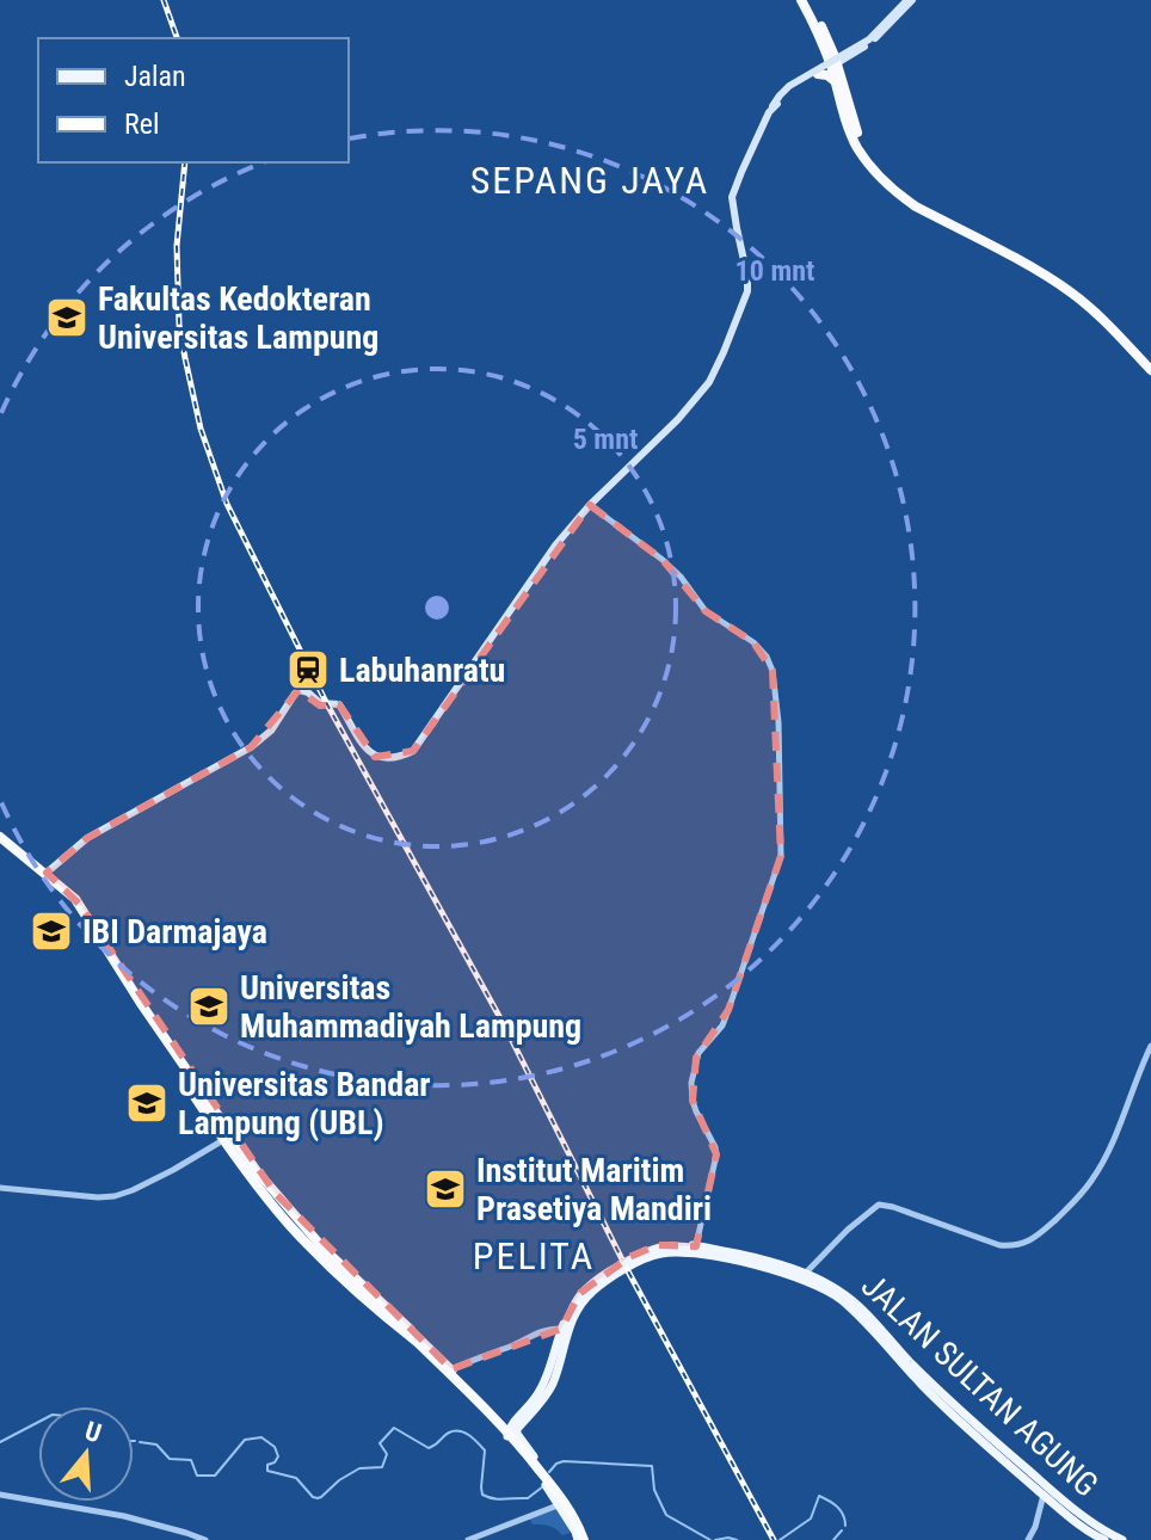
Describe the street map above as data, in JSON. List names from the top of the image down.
{
  "streets": {
    "main road": ["JALAN SULTAN AGUNG"]
  },
  "districts": ["SEPANG JAYA", "PELITA"],
  "places": {
    "school or university": [
      "Fakultas Kedokteran Universitas Lampung",
      "IBI Darmajaya",
      "Universitas Muhammadiyah Lampung",
      "Universitas Bandar Lampung (UBL)",
      "Institut Maritim Prasetiya Mandiri"
    ],
    "station": ["Labuhanratu"]
  },
  "legend": ["Jalan", "Rel"],
  "north": "top",
  "rings": ["10 mnt", "5 mnt"]
}
